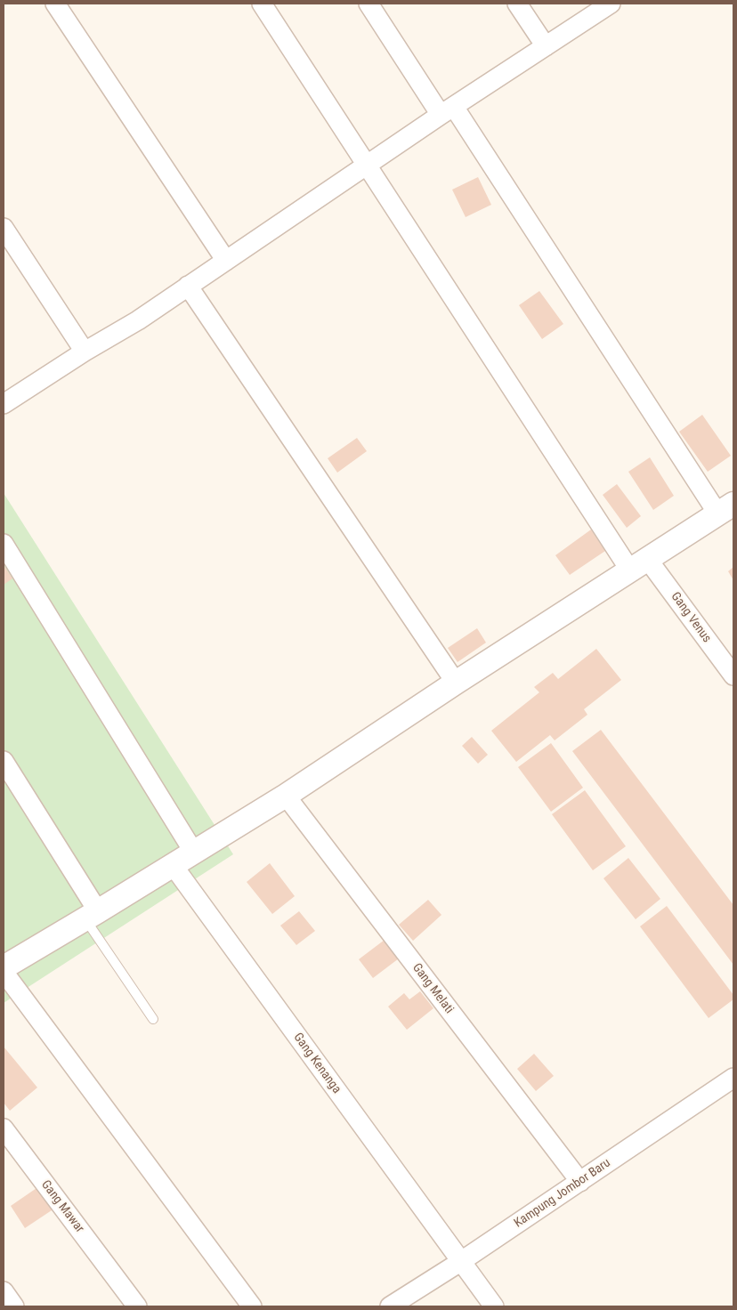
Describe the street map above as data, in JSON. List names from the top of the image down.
{
  "streets": {
    "street": [
      "Gang Venus",
      "Gang Melati",
      "Gang Kenanga",
      "Kampung Jombor Baru",
      "Gang Mawar"
    ]
  },
  "crossings": [
    ["Gang Melati", "Kampung Jombor Baru"],
    ["Gang Kenanga", "Kampung Jombor Baru"]
  ]
}
